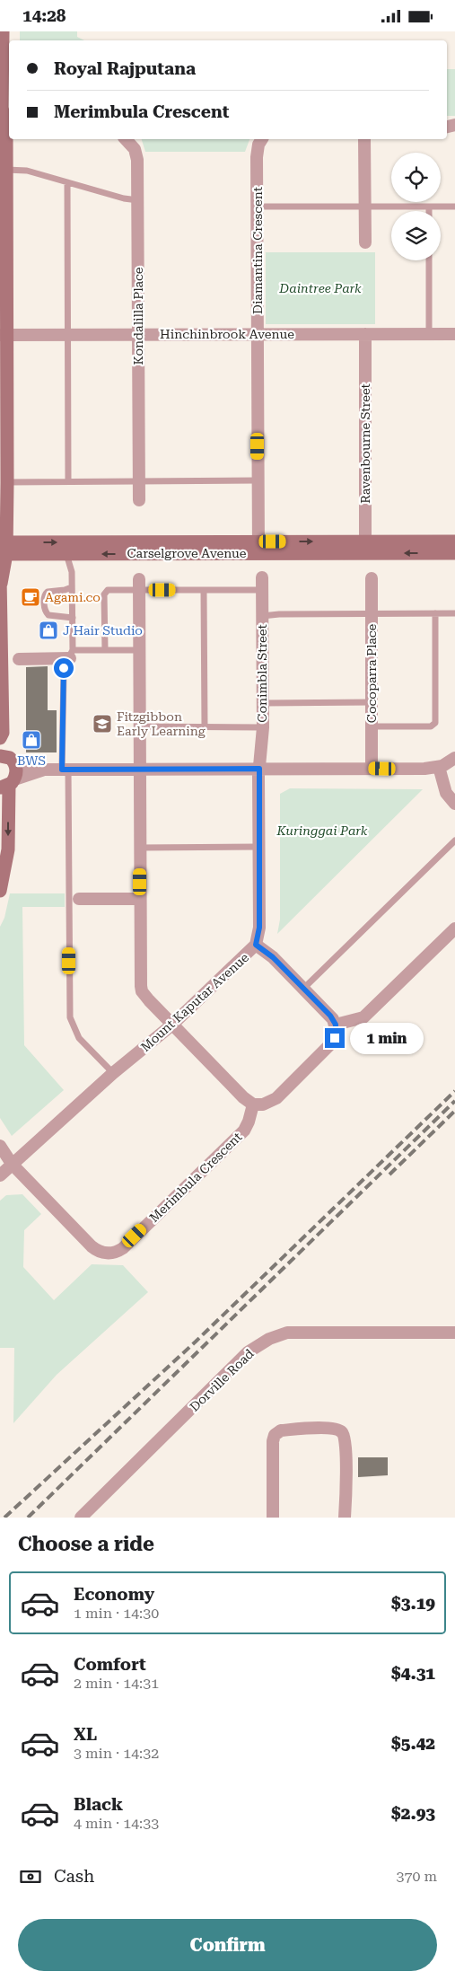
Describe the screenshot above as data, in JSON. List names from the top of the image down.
{
  "streets": {
    "main road": ["Carselgrove Avenue"],
    "street": [
      "Diamantina Crescent",
      "Kondalilla Place",
      "Hinchinbrook Avenue",
      "Ravenbourne Street",
      "Conimbla Street",
      "Cocoparra Place",
      "Mount Kaputar Avenue",
      "Merimbula Crescent",
      "Dorville Road"
    ]
  },
  "crossings": [
    ["Diamantina Crescent", "Hinchinbrook Avenue"],
    ["Diamantina Crescent", "Carselgrove Avenue"],
    ["Kondalilla Place", "Hinchinbrook Avenue"],
    ["Hinchinbrook Avenue", "Ravenbourne Street"],
    ["Ravenbourne Street", "Carselgrove Avenue"],
    ["Conimbla Street", "Mount Kaputar Avenue"],
    ["Mount Kaputar Avenue", "Merimbula Crescent"]
  ],
  "parks": ["Daintree Park", "Kuringgai Park"],
  "places": {
    "cafe": ["Agami.co"],
    "shop": ["J Hair Studio", "BWS"],
    "school or university": ["Fitzgibbon Early Learning"]
  },
  "page": {
    "status": "14:28",
    "banner": ["Royal Rajputana", "Merimbula Crescent"],
    "bubble": "1 min",
    "heading": "Choose a ride",
    "list": [
      {
        "name": "Economy",
        "note": "1 min · 14:30",
        "value": "$3.19"
      },
      {
        "name": "Comfort",
        "note": "2 min · 14:31",
        "value": "$4.31"
      },
      {
        "name": "XL",
        "note": "3 min · 14:32",
        "value": "$5.42"
      },
      {
        "name": "Black",
        "note": "4 min · 14:33",
        "value": "$2.93"
      }
    ],
    "pay": ["Cash", "370 m"],
    "buttons": "Confirm"
  }
}
